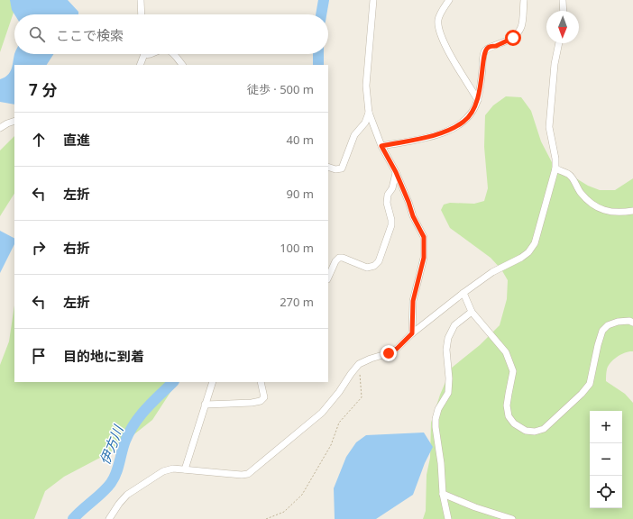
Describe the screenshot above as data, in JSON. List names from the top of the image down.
{
  "water": ["伊方川"],
  "north": "bottom",
  "page": {
    "search": "ここで検索",
    "heading": ["7 分", "徒歩 · 500 m"],
    "list": [
      ["直進", "40 m"],
      ["左折", "90 m"],
      ["右折", "100 m"],
      ["左折", "270 m"],
      "目的地に到着"
    ],
    "map_buttons": ["+", "−"]
  }
}
